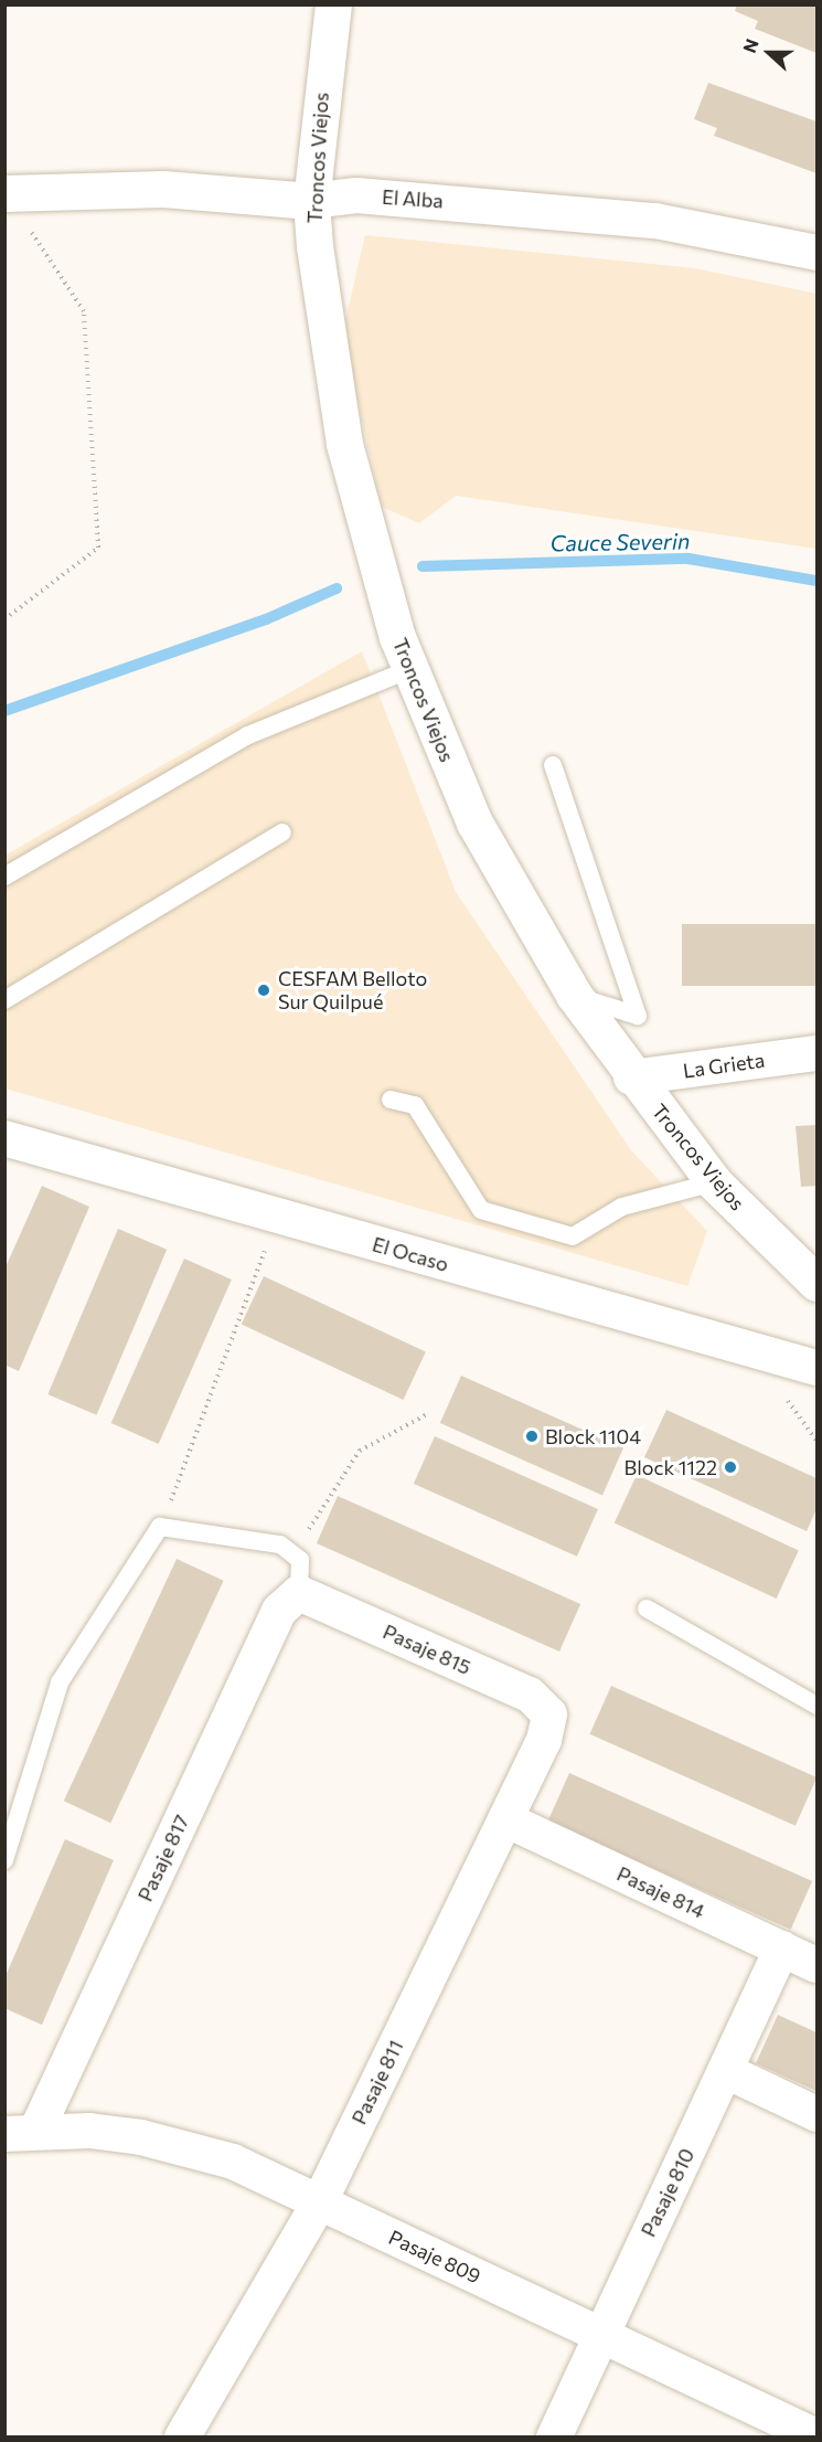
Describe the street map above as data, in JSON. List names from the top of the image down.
{
  "streets": {
    "street": [
      "Troncos Viejos",
      "El Alba",
      "La Grieta",
      "El Ocaso",
      "Pasaje 815",
      "Pasaje 817",
      "Pasaje 814",
      "Pasaje 811",
      "Pasaje 810",
      "Pasaje 809"
    ]
  },
  "crossings": [
    ["Troncos Viejos", "El Alba"],
    ["Troncos Viejos", "La Grieta"],
    ["Pasaje 815", "Pasaje 817"],
    ["Pasaje 815", "Pasaje 811"],
    ["Pasaje 817", "Pasaje 809"],
    ["Pasaje 814", "Pasaje 811"],
    ["Pasaje 814", "Pasaje 810"],
    ["Pasaje 811", "Pasaje 809"],
    ["Pasaje 810", "Pasaje 809"]
  ],
  "water": ["Cauce Severin"],
  "places": ["CESFAM Belloto Sur Quilpué", "Block 1104", "Block 1122"],
  "north": "left"
}
